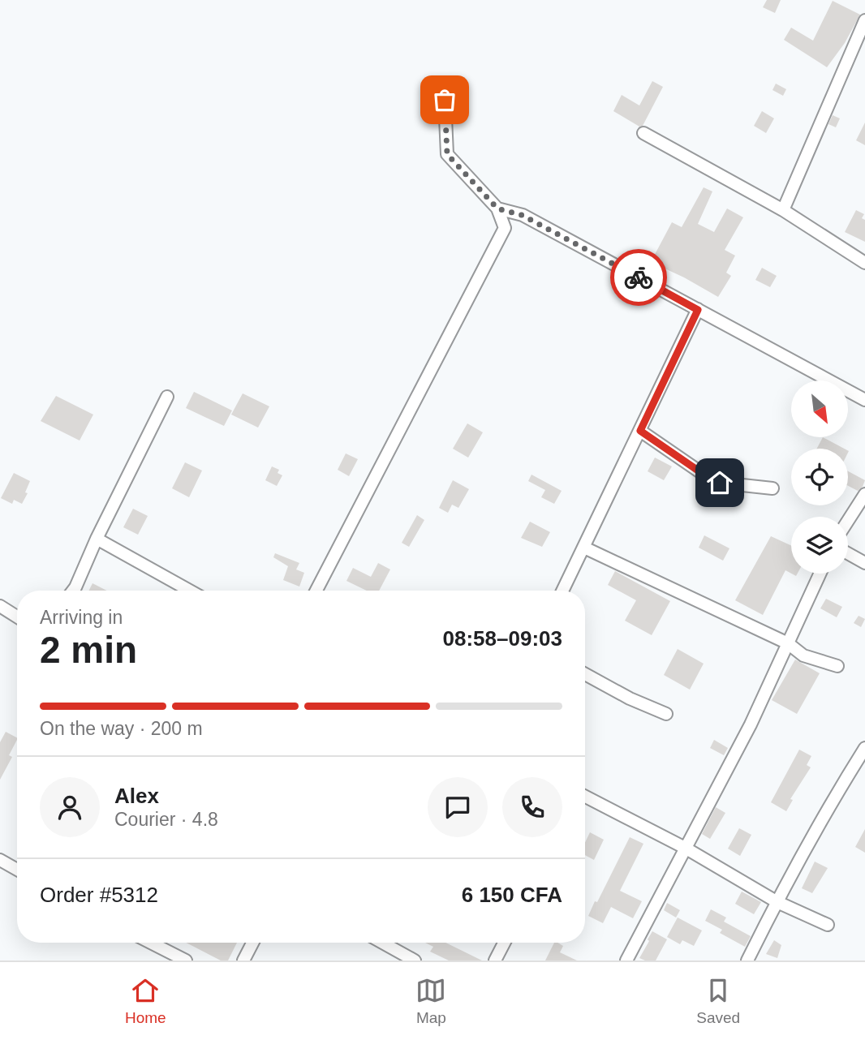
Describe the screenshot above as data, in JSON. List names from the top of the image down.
{
  "north": "bottom right",
  "page": {
    "heading": ["2 min", "Arriving in", "08:58–09:03"],
    "panel": [
      "Alex",
      "Courier · 4.8",
      "Order #5312",
      "6 150 CFA"
    ],
    "bar": "On the way · 200 m",
    "tabs": ["Home", "Map", "Saved"]
  }
}
